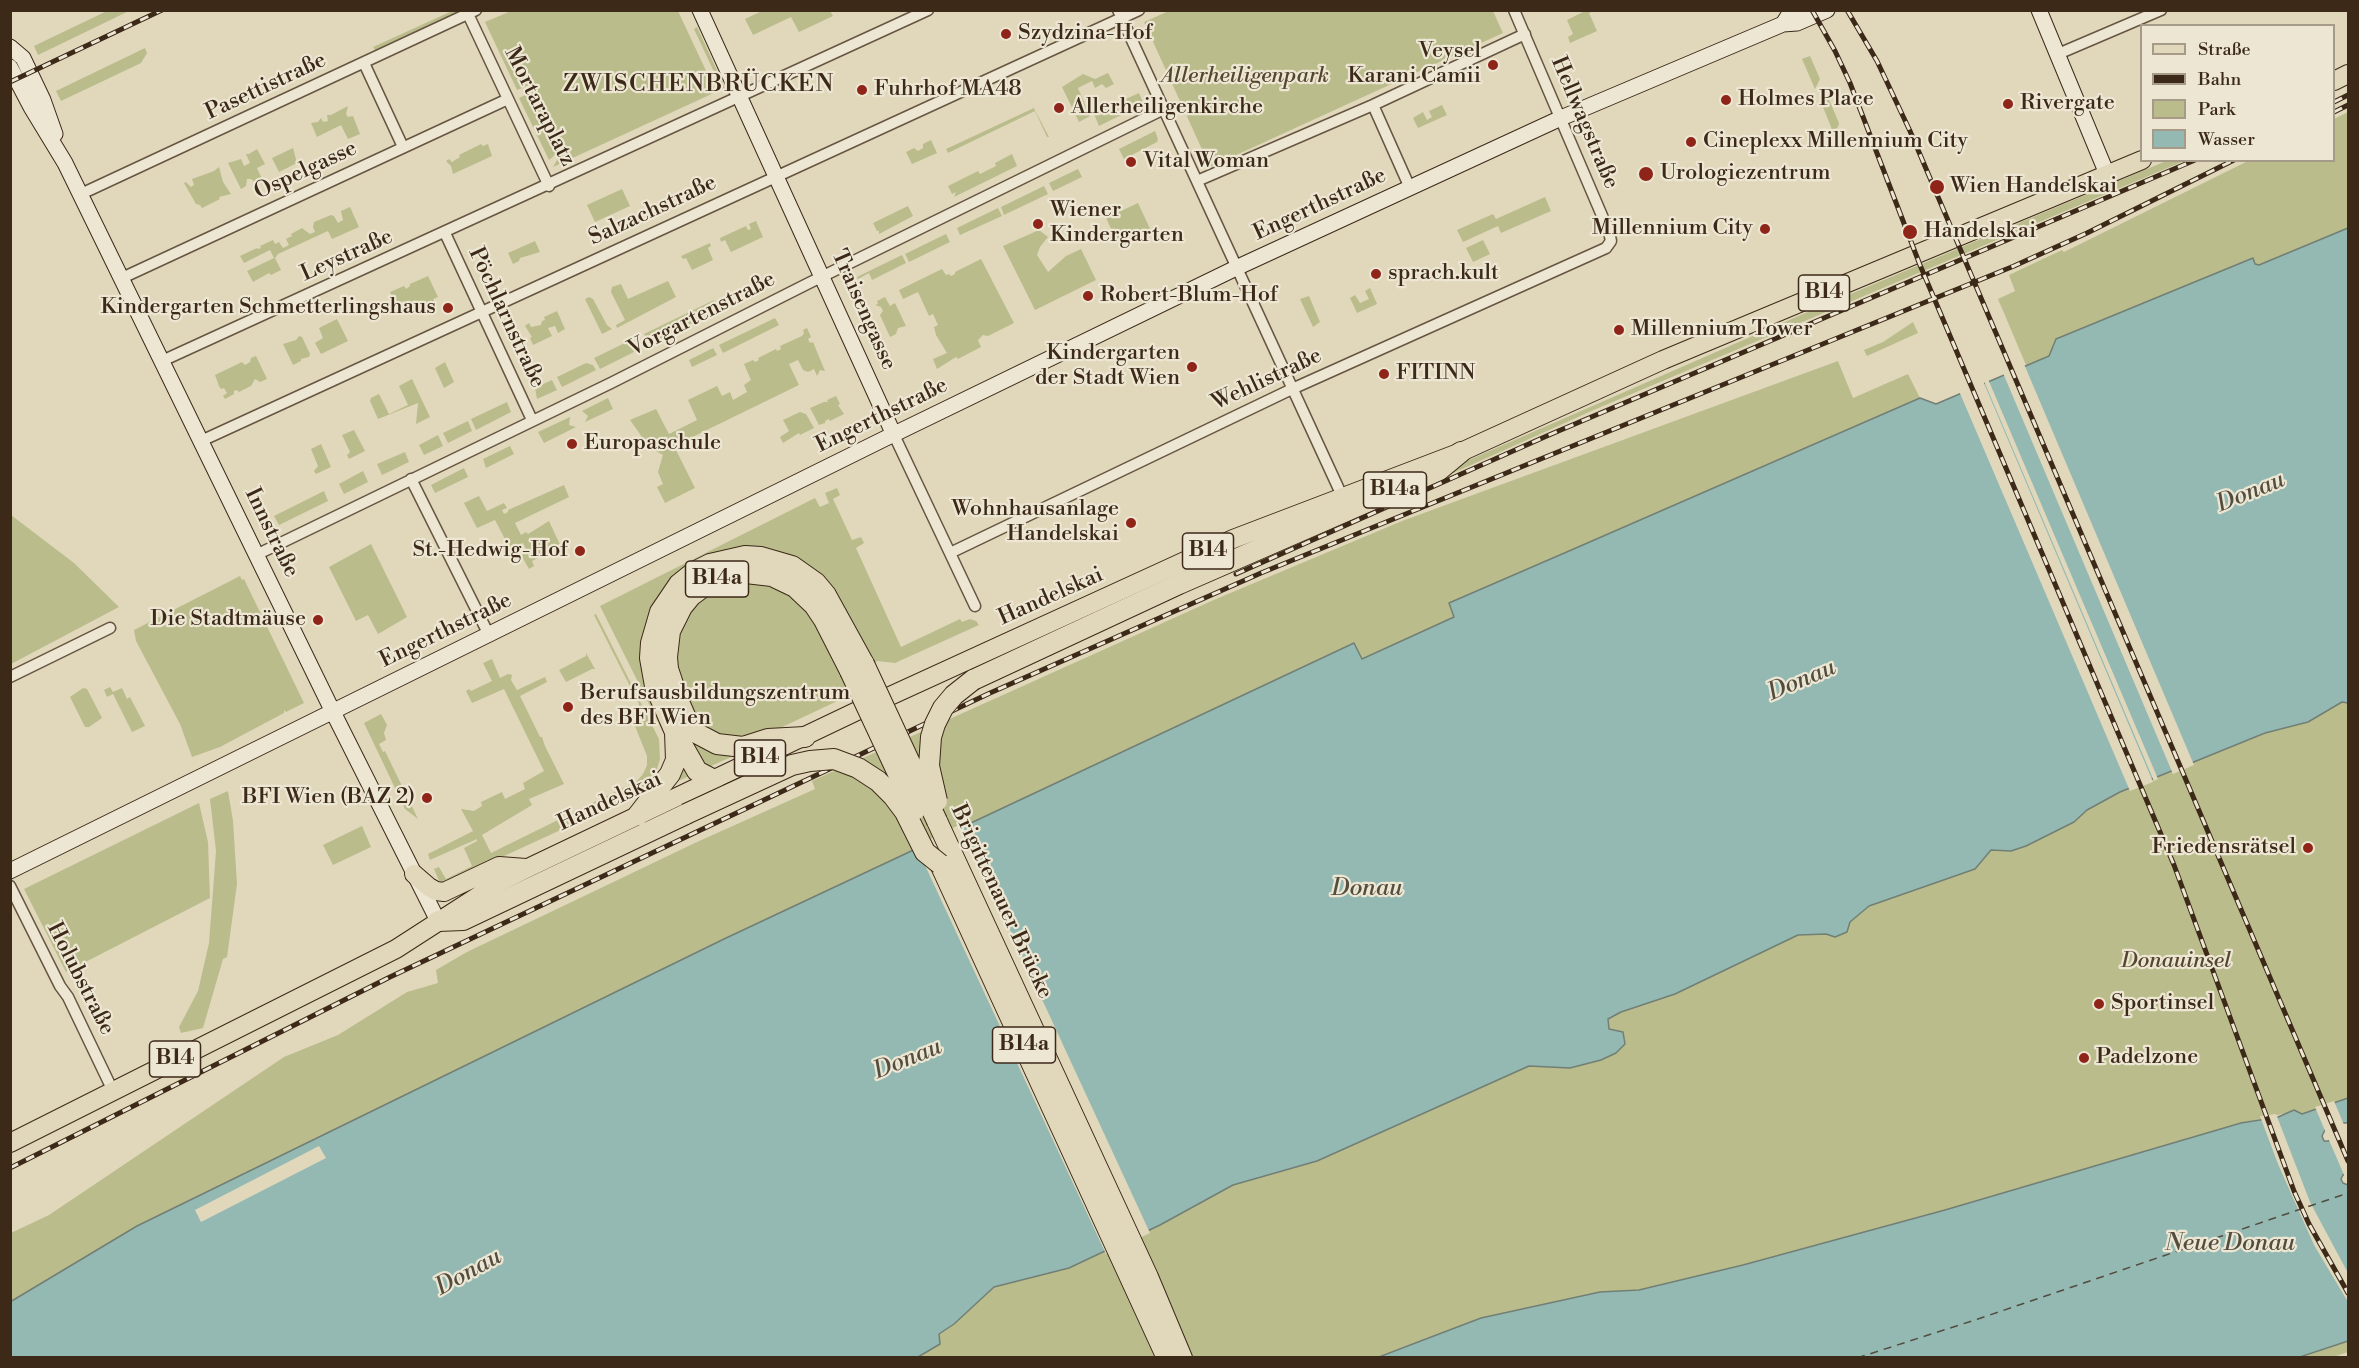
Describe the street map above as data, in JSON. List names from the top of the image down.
{
  "streets": {
    "highway": ["B14a", "Brigittenauer Brücke"],
    "main road": ["B14", "Handelskai"],
    "street": [
      "Pasettistraße",
      "Mortaraplatz",
      "Hellwagstraße",
      "Ospelgasse",
      "Engerthstraße",
      "Salzachstraße",
      "Leystraße",
      "Traisengasse",
      "Vorgartenstraße",
      "Pöchlarnstraße",
      "Wehlistraße",
      "Innstraße",
      "Holubstraße"
    ]
  },
  "crossings": [
    ["Pasettistraße", "Mortaraplatz"],
    ["Pasettistraße", "Innstraße"],
    ["Mortaraplatz", "Ospelgasse"],
    ["Mortaraplatz", "Leystraße"],
    ["Mortaraplatz", "Traisengasse"],
    ["Hellwagstraße", "Engerthstraße"],
    ["Hellwagstraße", "Wehlistraße"],
    ["Ospelgasse", "Innstraße"],
    ["Engerthstraße", "Traisengasse"],
    ["Engerthstraße", "Innstraße"],
    ["Salzachstraße", "Traisengasse"],
    ["Salzachstraße", "Pöchlarnstraße"],
    ["Salzachstraße", "Innstraße"],
    ["Leystraße", "Pöchlarnstraße"],
    ["Leystraße", "Innstraße"],
    ["Traisengasse", "Vorgartenstraße"],
    ["Traisengasse", "Wehlistraße"],
    ["Vorgartenstraße", "Pöchlarnstraße"],
    ["Vorgartenstraße", "Innstraße"],
    ["B14a", "Innstraße"],
    ["B14a", "Handelskai"],
    ["B14a", "Brigittenauer Brücke"],
    ["Innstraße", "Handelskai"],
    ["Handelskai", "Holubstraße"]
  ],
  "districts": ["ZWISCHENBRÜCKEN"],
  "water": ["Donau", "Neue Donau"],
  "parks": ["Allerheiligenpark", "Donauinsel"],
  "places": [
    "Szydzina-Hof",
    "Veysel Karani Camii",
    "Fuhrhof MA48",
    "Holmes Place",
    "Rivergate",
    "Allerheiligenkirche",
    "Cineplexx Millennium City",
    "Vital Woman",
    "Urologiezentrum",
    "Wien Handelskai",
    "Wiener Kindergarten",
    "Millennium City",
    "Handelskai",
    "sprach.kult",
    "Robert-Blum-Hof",
    "Kindergarten Schmetterlingshaus",
    "Millennium Tower",
    "Kindergarten der Stadt Wien",
    "FITINN",
    "Europaschule",
    "Wohnhausanlage Handelskai",
    "St.-Hedwig-Hof",
    "Die Stadtmäuse",
    "Berufsausbildungszentrum des BFI Wien",
    "BFI Wien (BAZ 2)",
    "Friedensrätsel",
    "Sportinsel",
    "Padelzone"
  ],
  "legend": [
    "Straße",
    "Bahn",
    "Park",
    "Wasser"
  ]
}
